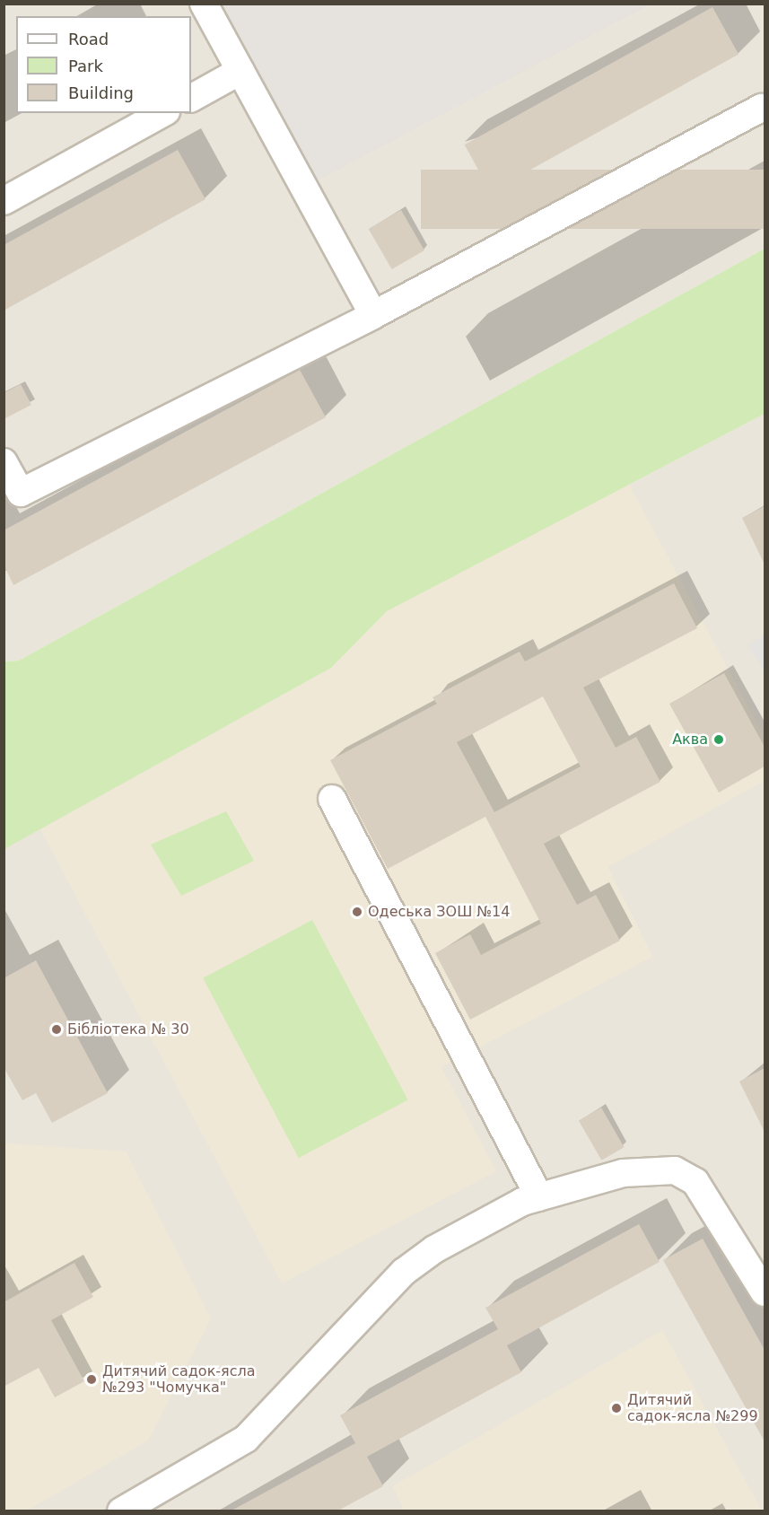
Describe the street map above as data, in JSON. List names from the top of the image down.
{
  "places": [
    "Аква",
    "Одеська ЗОШ №14",
    "Бібліотека № 30",
    "Дитячий садок-ясла №293 \"Чомучка\"",
    "Дитячий садок-ясла №299"
  ],
  "legend": ["Road", "Park", "Building"]
}
